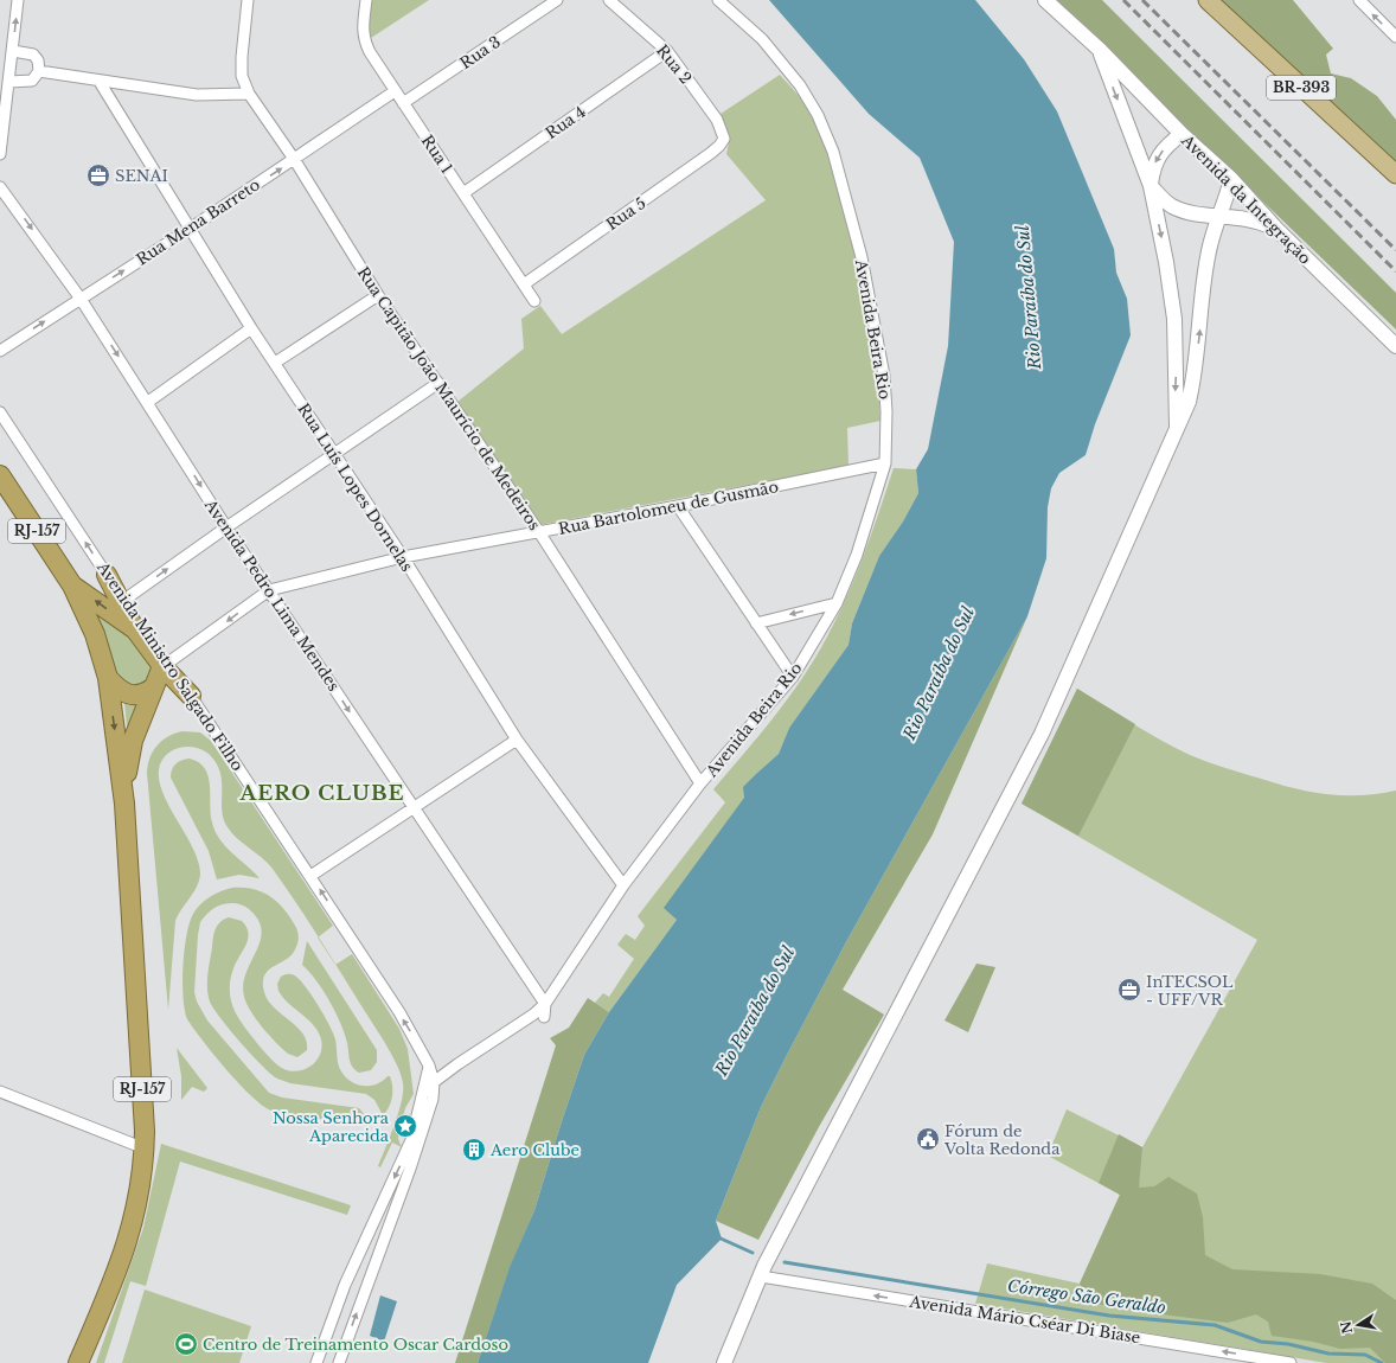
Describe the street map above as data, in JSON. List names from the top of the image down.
{
  "streets": {
    "highway": ["RJ-157"],
    "main road": ["BR-393"],
    "street": [
      "Rua 3",
      "Rua 2",
      "Rua 4",
      "Rua 1",
      "Avenida da Integração",
      "Rua 5",
      "Rua Mena Barreto",
      "Avenida Beira Rio",
      "Rua Capitão João Maurício de Medeiros",
      "Rua Luís Lopes Dornelas",
      "Rua Bartolomeu de Gusmão",
      "Avenida Pedro Lima Mendes",
      "Avenida Ministro Salgado Filho",
      "Avenida Mário Cséar Di Biase"
    ]
  },
  "crossings": [
    ["Rua 3", "Rua 1"],
    ["Rua 2", "Rua 4"],
    ["Rua 2", "Rua 5"],
    ["Rua 4", "Rua 1"],
    ["Rua 1", "Rua 5"],
    ["Rua 1", "Rua Mena Barreto"],
    ["Rua Mena Barreto", "Rua Capitão João Maurício de Medeiros"],
    ["Rua Mena Barreto", "Rua Luís Lopes Dornelas"],
    ["Rua Mena Barreto", "Avenida Pedro Lima Mendes"],
    ["Avenida Beira Rio", "Rua Capitão João Maurício de Medeiros"],
    ["Avenida Beira Rio", "Rua Luís Lopes Dornelas"],
    ["Avenida Beira Rio", "Rua Bartolomeu de Gusmão"],
    ["Avenida Beira Rio", "Avenida Pedro Lima Mendes"],
    ["Avenida Beira Rio", "Avenida Ministro Salgado Filho"],
    ["Rua Capitão João Maurício de Medeiros", "Rua Bartolomeu de Gusmão"],
    ["Rua Luís Lopes Dornelas", "Rua Bartolomeu de Gusmão"],
    ["Rua Bartolomeu de Gusmão", "Avenida Pedro Lima Mendes"],
    ["Rua Bartolomeu de Gusmão", "Avenida Ministro Salgado Filho"]
  ],
  "one_way": [
    "Rua Mena Barreto",
    "Avenida Pedro Lima Mendes",
    "Avenida Ministro Salgado Filho",
    "Avenida Mário Cséar Di Biase"
  ],
  "districts": ["AERO CLUBE"],
  "water": ["Rio Paraíba do Sul", "Córrego São Geraldo"],
  "places": {
    "office": ["SENAI", "InTECSOL - UFF/VR"],
    "place": ["Nossa Senhora Aparecida"],
    "public building": ["Fórum de Volta Redonda"],
    "building": ["Aero Clube"],
    "sports": ["Centro de Treinamento Oscar Cardoso"]
  },
  "north": "left"
}
